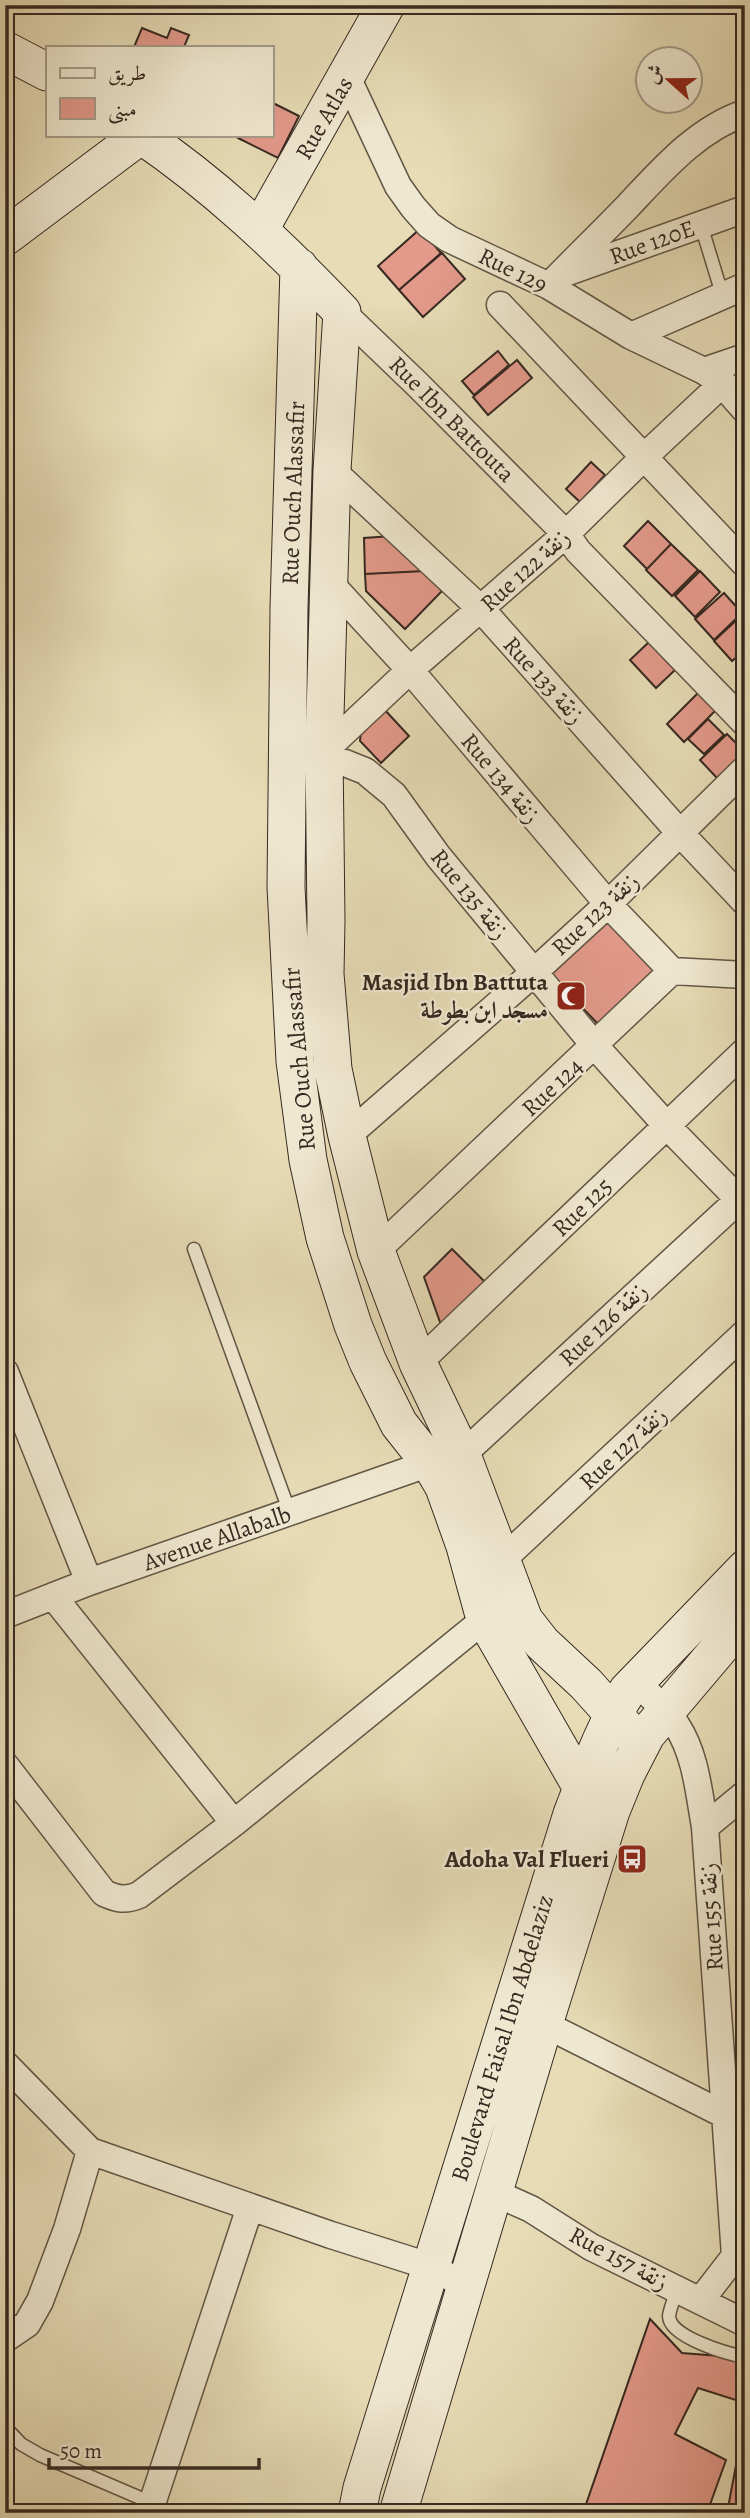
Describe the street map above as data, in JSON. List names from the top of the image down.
{
  "streets": {
    "street": [
      "Rue Atlas",
      "Rue 120E",
      "Rue 129",
      "Rue Ibn Battouta",
      "Rue Ouch Alassafir",
      "Rue 122 زنقة",
      "Rue 133 زنقة",
      "Rue 134 زنقة",
      "Rue 135 زنقة",
      "Rue 123 زنقة",
      "Rue 124",
      "Rue 125",
      "Rue 126 زنقة",
      "Rue 127 زنقة",
      "Avenue Allabalb",
      "Rue 155 زنقة",
      "Boulevard Faisal Ibn Abdelaziz",
      "Rue 157 زنقة"
    ]
  },
  "crossings": [
    ["Rue Atlas", "Rue 129"],
    ["Rue Atlas", "Rue Ibn Battouta"],
    ["Rue 120E", "Rue 129"],
    ["Rue 129", "Rue 122 زنقة"],
    ["Rue Ibn Battouta", "Rue Ouch Alassafir"],
    ["Rue Ibn Battouta", "Rue 122 زنقة"],
    ["Rue Ouch Alassafir", "Rue 122 زنقة"],
    ["Rue Ouch Alassafir", "Rue 133 زنقة"],
    ["Rue Ouch Alassafir", "Rue 134 زنقة"],
    ["Rue Ouch Alassafir", "Rue 135 زنقة"],
    ["Rue Ouch Alassafir", "Rue 123 زنقة"],
    ["Rue Ouch Alassafir", "Rue 124"],
    ["Rue Ouch Alassafir", "Rue 125"],
    ["Rue Ouch Alassafir", "Rue 126 زنقة"],
    ["Rue Ouch Alassafir", "Rue 127 زنقة"],
    ["Rue Ouch Alassafir", "Avenue Allabalb"],
    ["Rue Ouch Alassafir", "Boulevard Faisal Ibn Abdelaziz"],
    ["Rue 122 زنقة", "Rue 133 زنقة"],
    ["Rue 122 زنقة", "Rue 134 زنقة"],
    ["Rue 122 زنقة", "Rue 135 زنقة"],
    ["Rue 133 زنقة", "Rue 123 زنقة"],
    ["Rue 134 زنقة", "Rue 123 زنقة"],
    ["Rue 134 زنقة", "Rue 124"],
    ["Rue 135 زنقة", "Rue 123 زنقة"],
    ["Rue 135 زنقة", "Rue 124"],
    ["Rue 135 زنقة", "Rue 125"],
    ["Rue 135 زنقة", "Rue 126 زنقة"],
    ["Rue 126 زنقة", "Avenue Allabalb"],
    ["Rue 155 زنقة", "Boulevard Faisal Ibn Abdelaziz"],
    ["Boulevard Faisal Ibn Abdelaziz", "Rue 157 زنقة"]
  ],
  "places": {
    "mosque": ["Masjid Ibn Battuta مسجد ابن بطوطة"],
    "bus stop": ["Adoha Val Flueri"]
  },
  "legend": ["طريق", "مبنى"],
  "scale_bar": "50 m",
  "north": "left"
}
